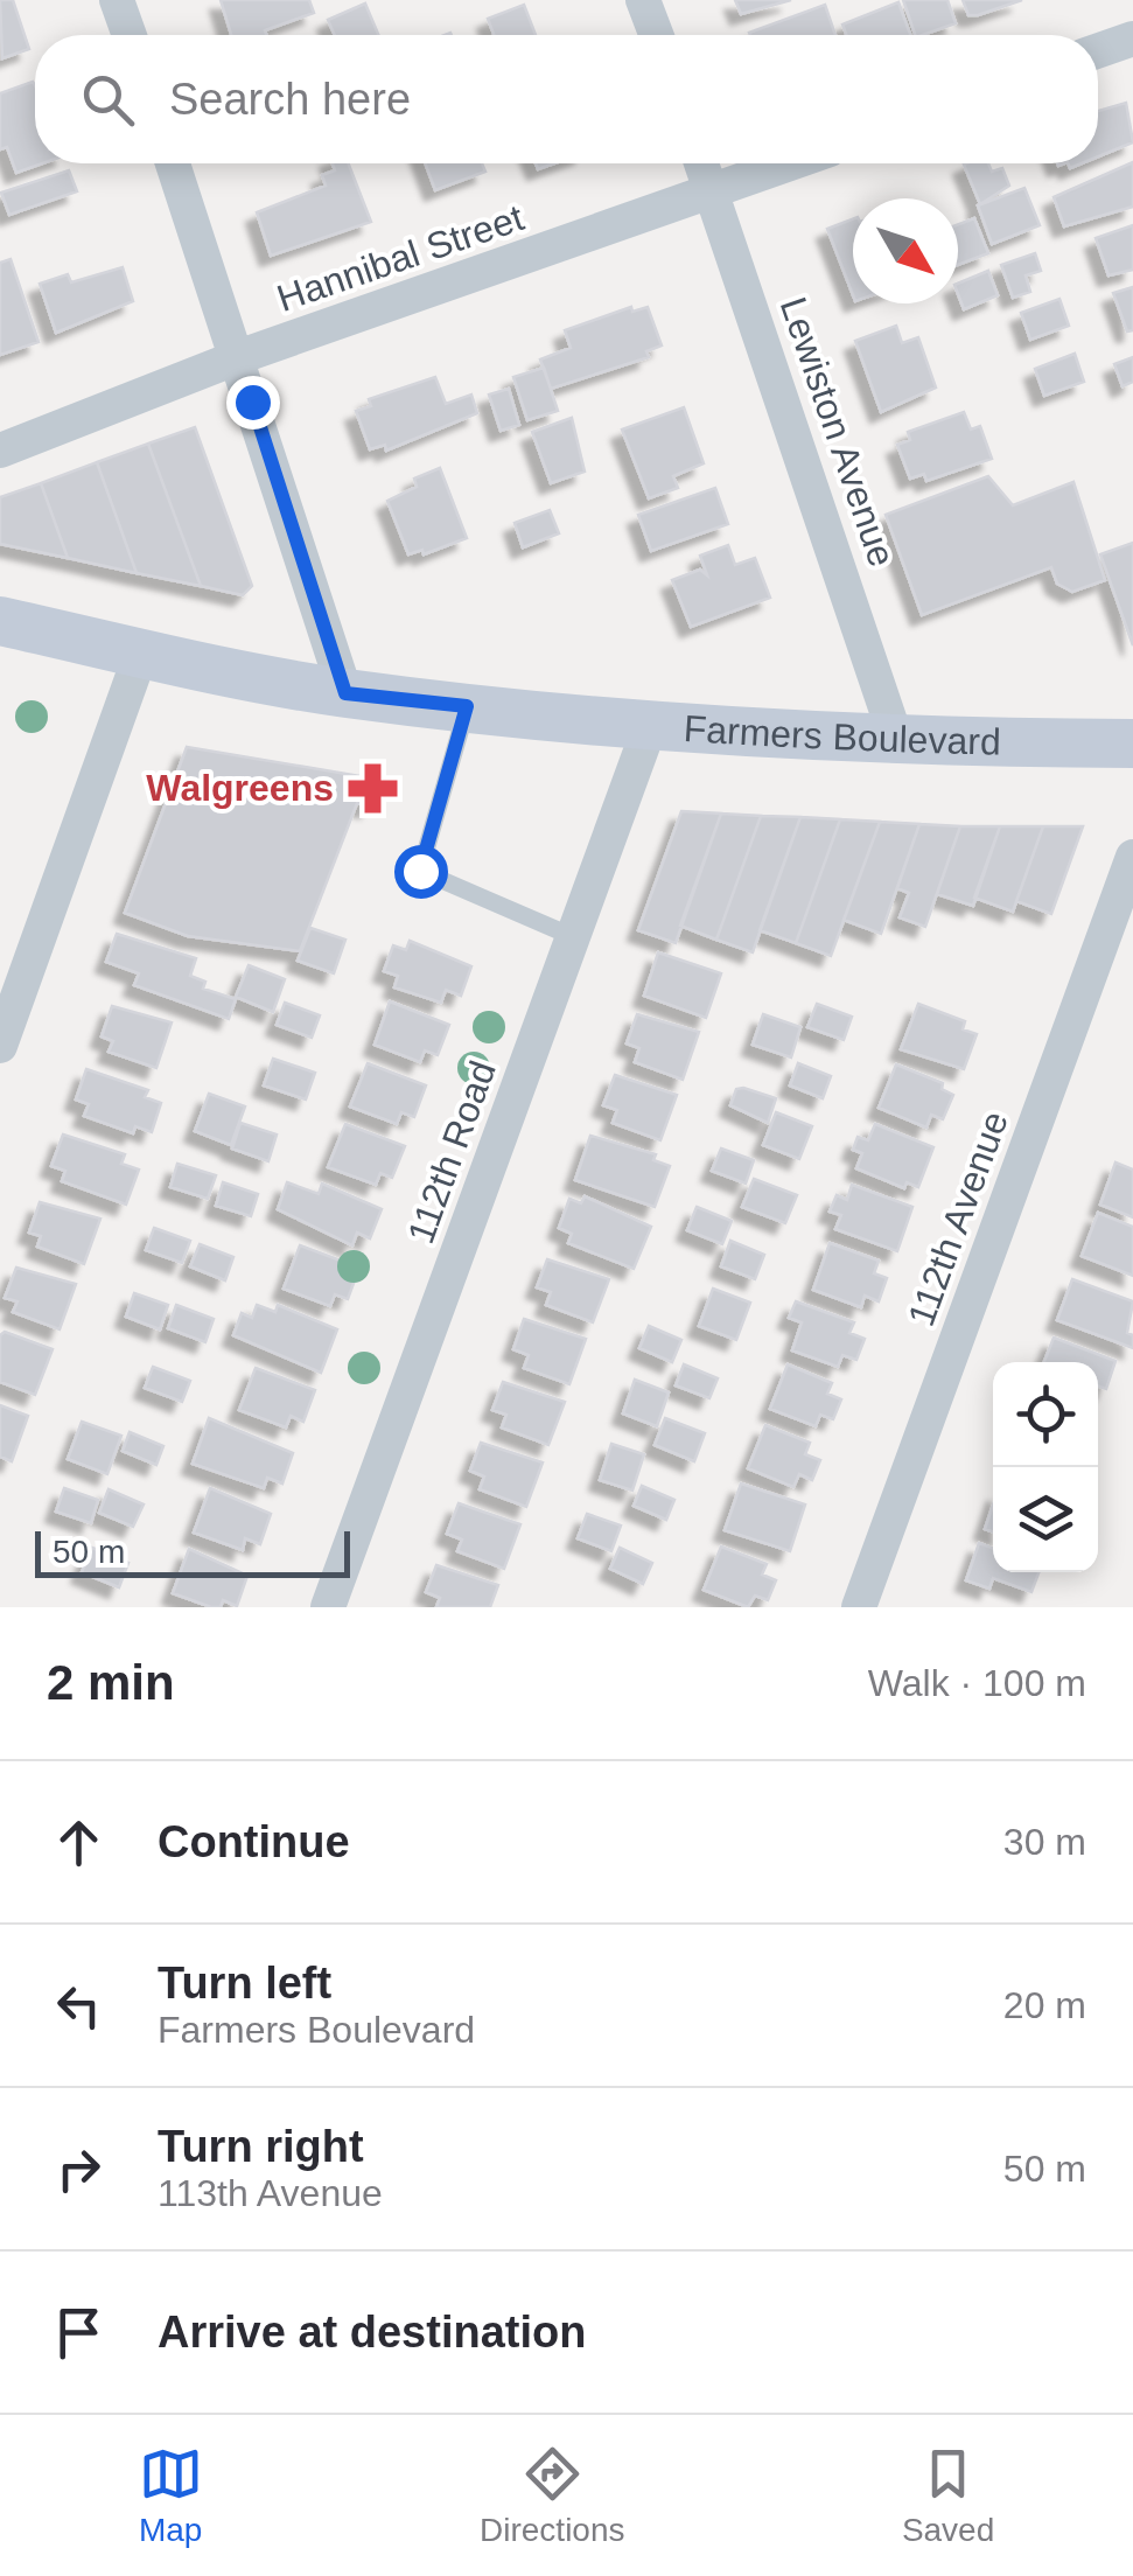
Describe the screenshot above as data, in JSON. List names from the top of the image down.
{
  "streets": {
    "main road": ["Farmers Boulevard"],
    "street": [
      "Hannibal Street",
      "Lewiston Avenue",
      "112th Road",
      "112th Avenue"
    ]
  },
  "crossings": [
    ["Hannibal Street", "Lewiston Avenue"],
    ["Lewiston Avenue", "Farmers Boulevard"],
    ["Farmers Boulevard", "112th Road"]
  ],
  "places": {
    "pharmacy": ["Walgreens"]
  },
  "scale_bar": "50 m",
  "north": "bottom right",
  "page": {
    "search": "Search here",
    "scale": "50 m",
    "heading": ["2 min", "Walk · 100 m"],
    "list": [
      ["Continue", "30 m"],
      ["Turn left", "Farmers Boulevard", "20 m"],
      ["Turn right", "113th Avenue", "50 m"],
      "Arrive at destination"
    ],
    "nav": ["Map", "Directions", "Saved"]
  }
}
